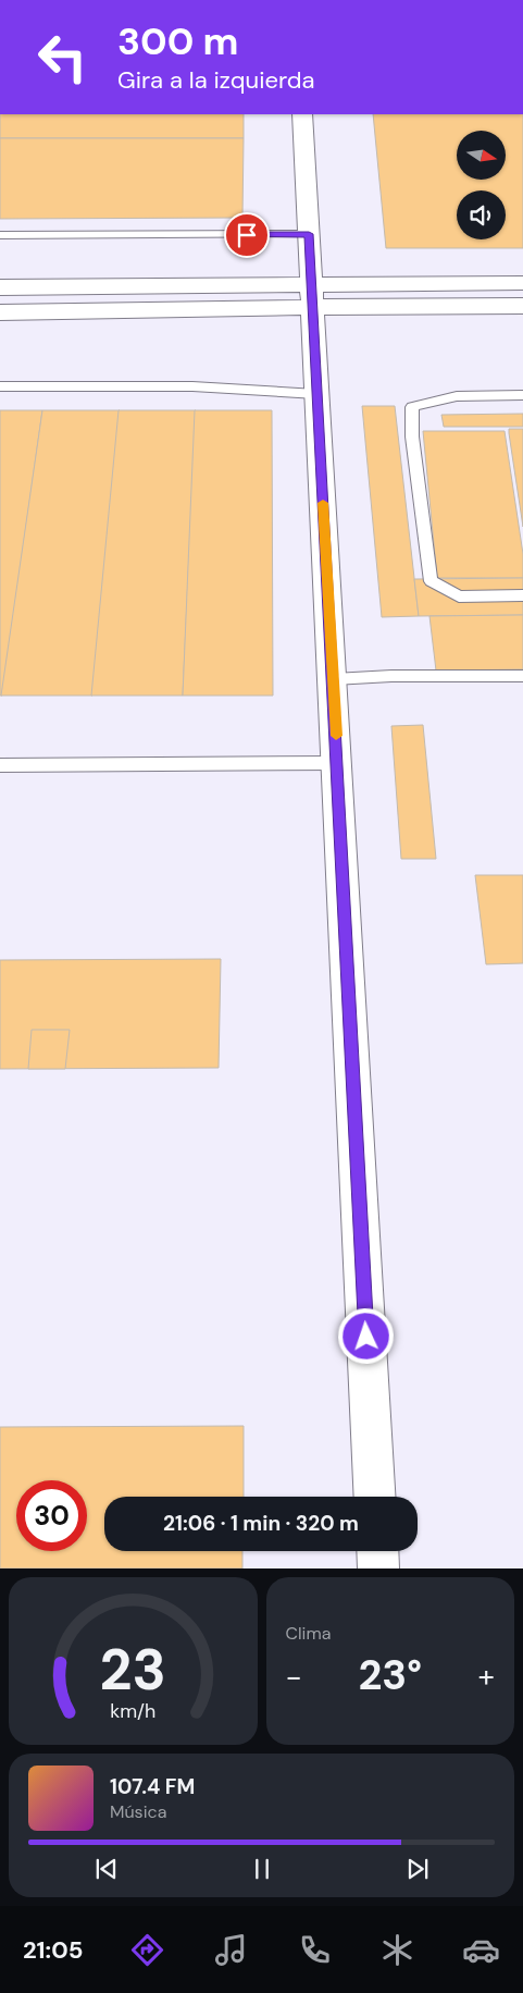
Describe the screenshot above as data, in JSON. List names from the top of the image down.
{
  "north": "right",
  "page": {
    "turn": ["300 m", "Gira a la izquierda"],
    "limit": "30",
    "trip": "21:06 · 1 min · 320 m",
    "tile": "Clima",
    "heat": ["−", "23°", "+"],
    "song": ["107.4 FM", "Música"],
    "tabs": "21:05",
    "gauge": ["23", "km/h"]
  }
}
